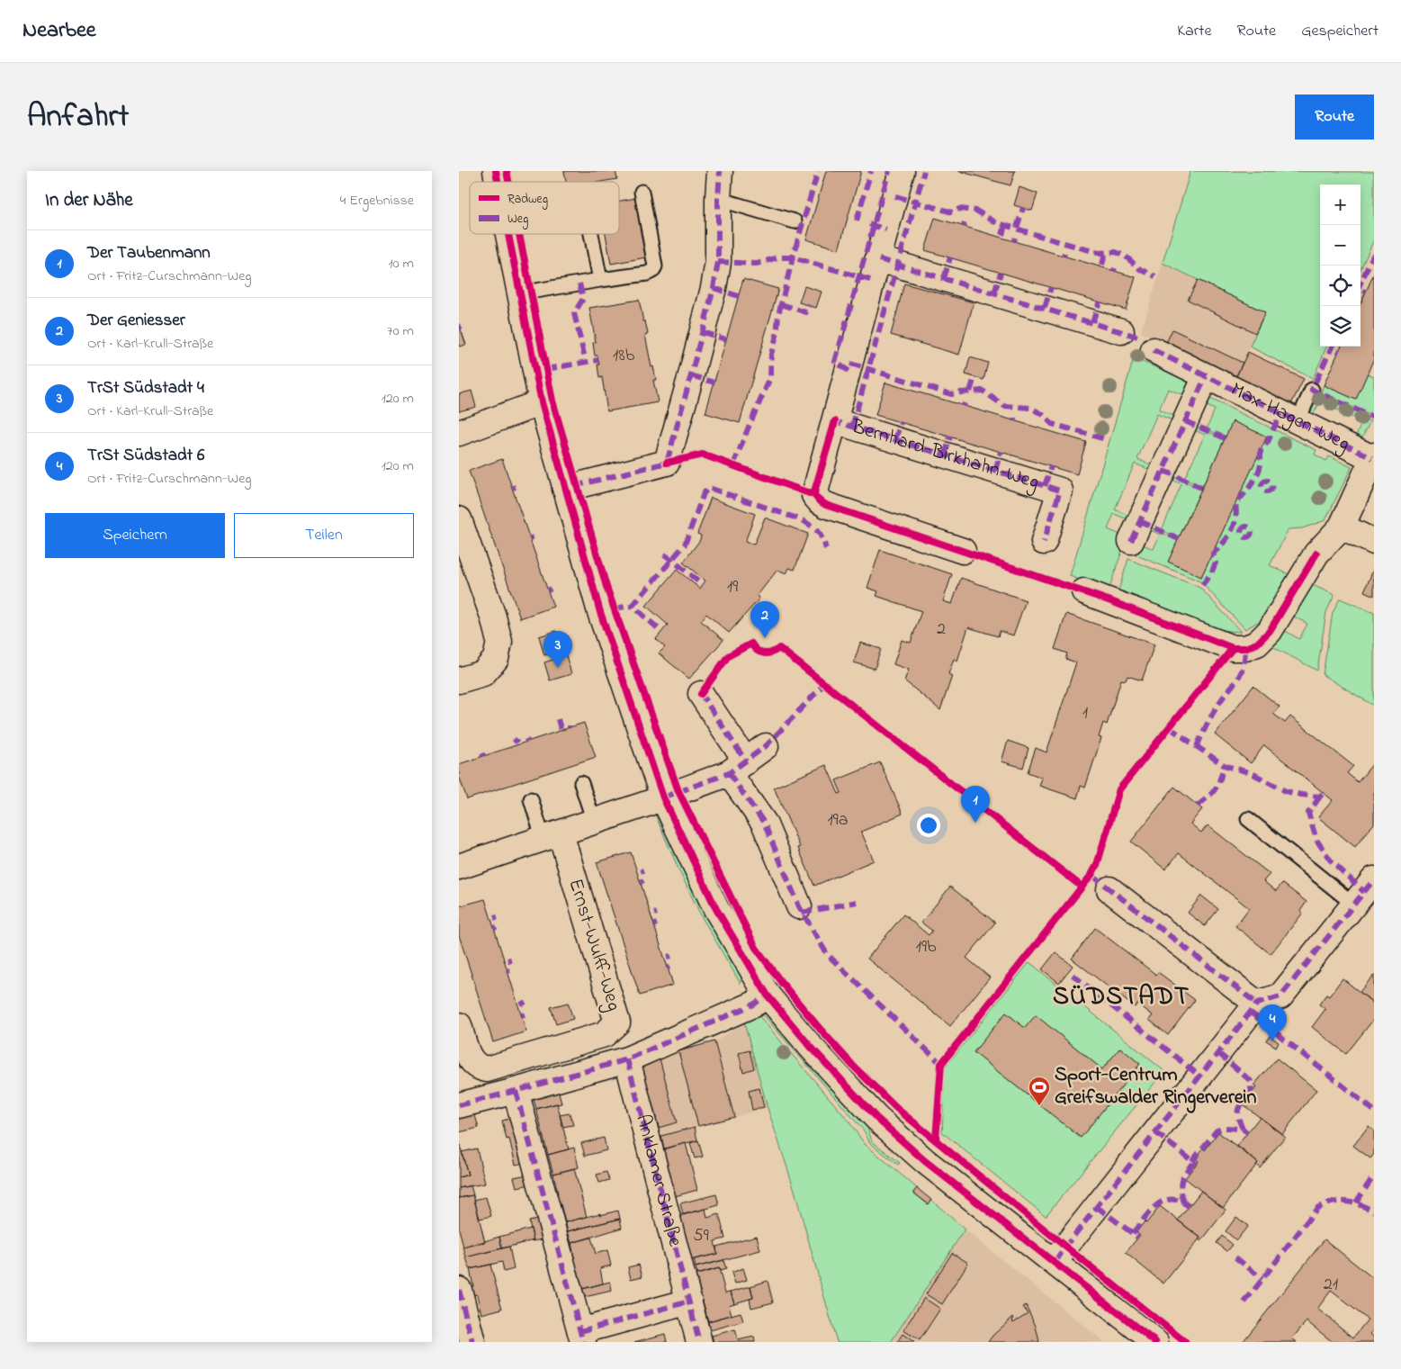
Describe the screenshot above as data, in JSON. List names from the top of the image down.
{
  "streets": {
    "street": [
      "Max-Hagen-Weg",
      "Bernhard-Birkhahn-Weg",
      "Ernst-Wulff-Weg",
      "Anklamer Straße"
    ]
  },
  "districts": ["SÜDSTADT"],
  "places": {
    "sports": ["Sport-Centrum Greifswalder Ringerverein"]
  },
  "house_numbers": [
    "18b",
    "19",
    "2",
    "1",
    "19a",
    "19b",
    "59",
    "21"
  ],
  "legend": ["Radweg", "Weg"],
  "page": {
    "header": "Nearbee",
    "nav": ["Karte", "Route", "Gespeichert"],
    "title": "Anfahrt",
    "buttons": [
      "Route",
      ["Speichern", "Teilen"]
    ],
    "heading": ["In der Nähe", "4 Ergebnisse"],
    "map_buttons": ["+", "−"],
    "list": [
      {
        "mark": "1",
        "name": "Der Taubenmann",
        "note": "Ort · Fritz-Curschmann-Weg",
        "value": "10 m"
      },
      {
        "mark": "2",
        "name": "Der Geniesser",
        "note": "Ort · Karl-Krull-Straße",
        "value": "70 m"
      },
      {
        "mark": "3",
        "name": "TrSt Südstadt 4",
        "note": "Ort · Karl-Krull-Straße",
        "value": "120 m"
      },
      {
        "mark": "4",
        "name": "TrSt Südstadt 6",
        "note": "Ort · Fritz-Curschmann-Weg",
        "value": "120 m"
      }
    ],
    "pins": [
      "2",
      "3",
      "1",
      "4"
    ]
  }
}
